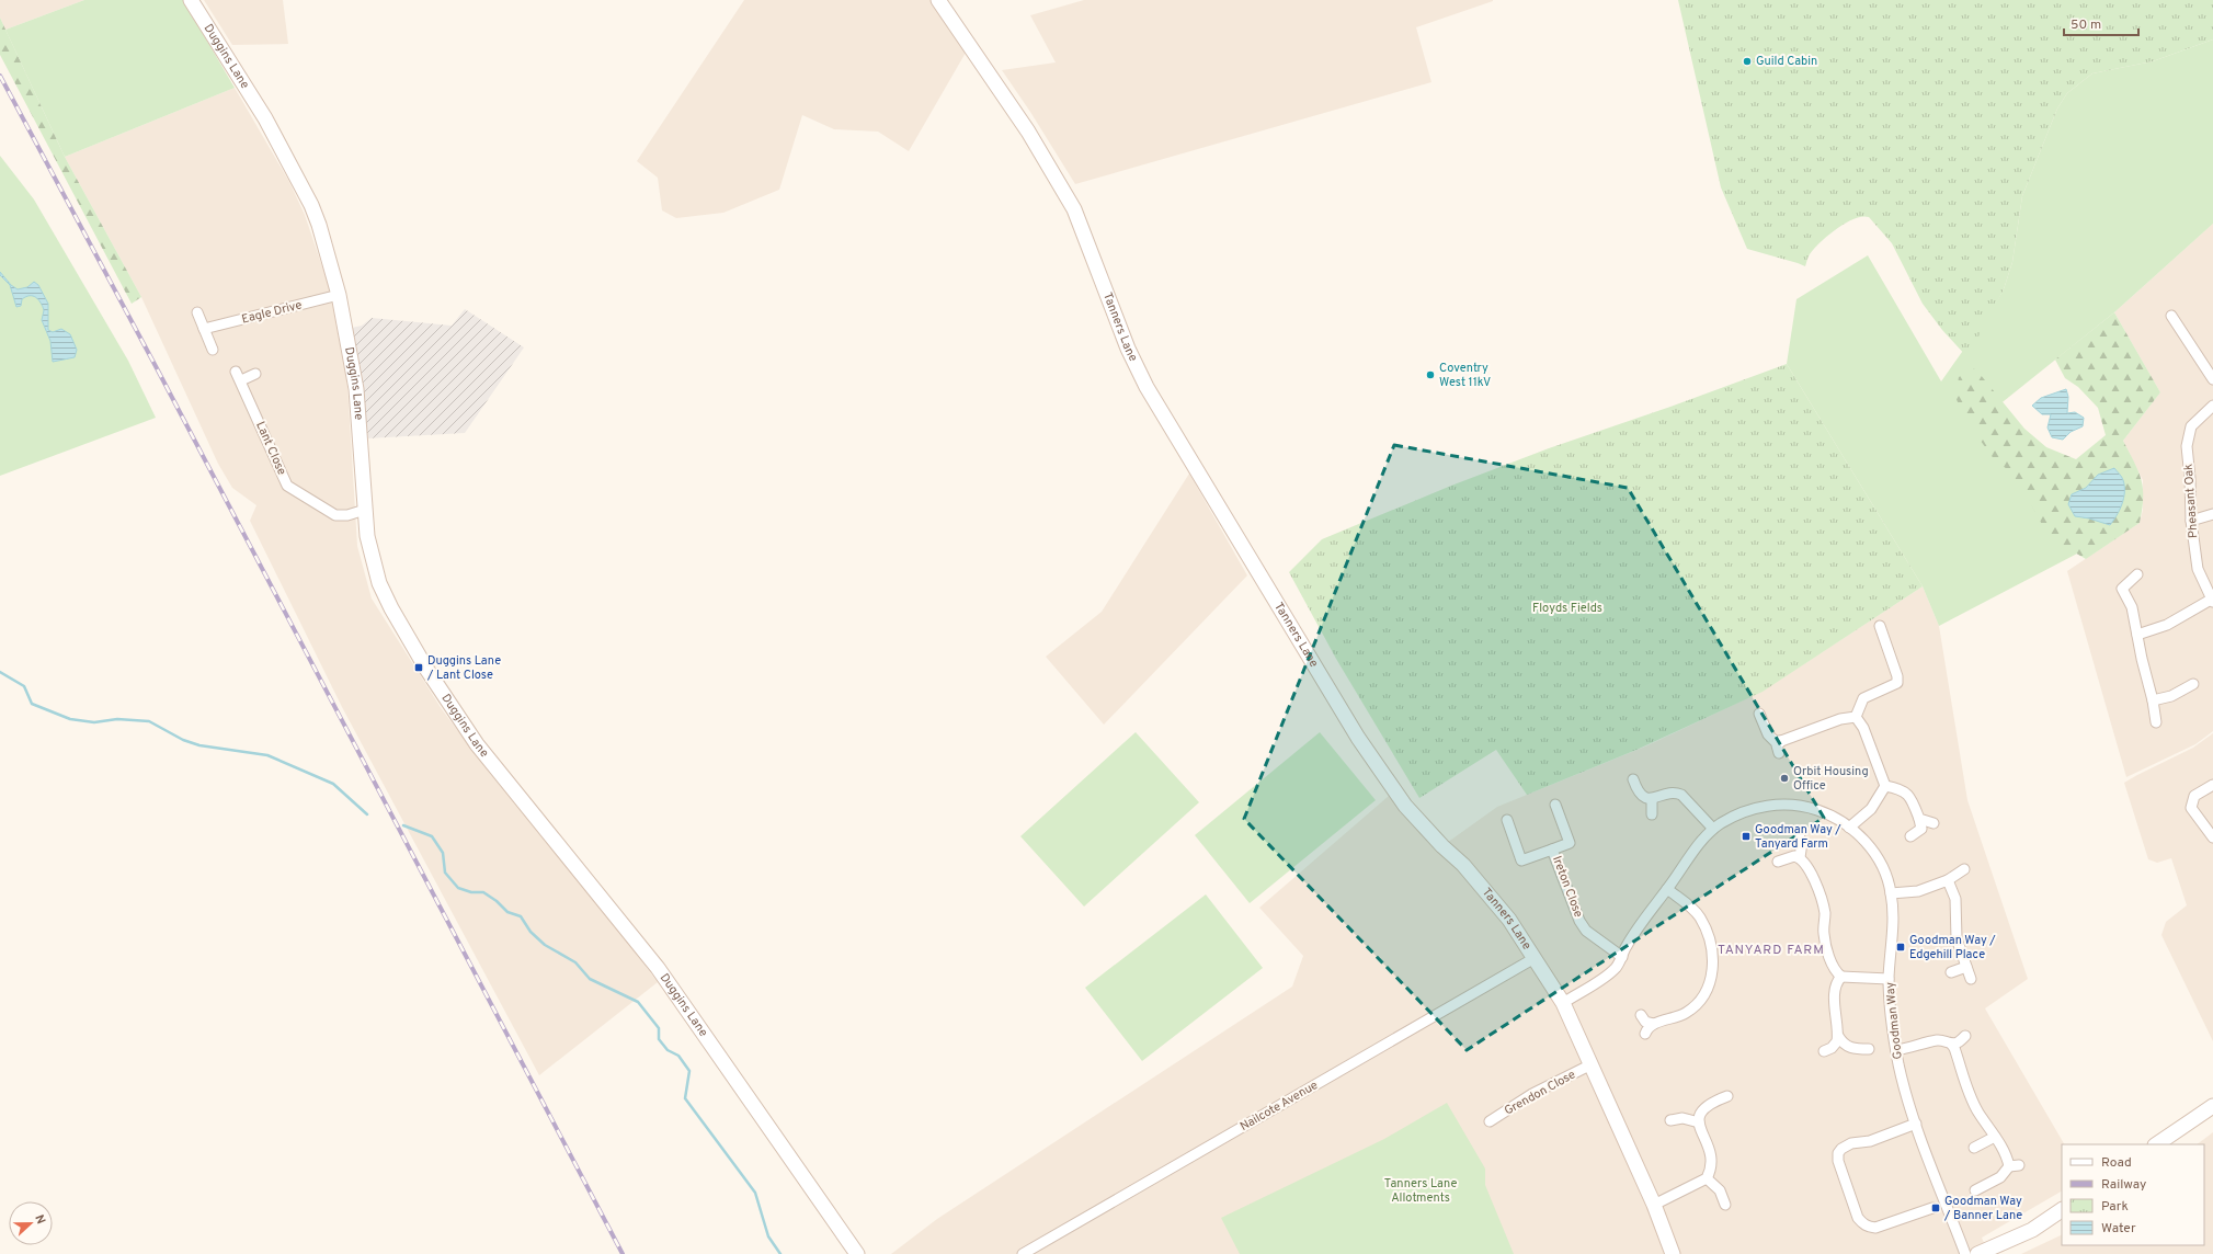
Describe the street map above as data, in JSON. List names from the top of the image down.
{
  "streets": {
    "street": [
      "Duggins Lane",
      "Eagle Drive",
      "Tanners Lane",
      "Lant Close",
      "Pheasant Oak",
      "Ireton Close",
      "Goodman Way",
      "Grendon Close",
      "Nailcote Avenue"
    ]
  },
  "crossings": [
    ["Duggins Lane", "Eagle Drive"],
    ["Duggins Lane", "Lant Close"],
    ["Tanners Lane", "Goodman Way"],
    ["Tanners Lane", "Grendon Close"],
    ["Tanners Lane", "Nailcote Avenue"],
    ["Ireton Close", "Goodman Way"]
  ],
  "districts": ["TANYARD FARM"],
  "parks": ["Floyds Fields", "Tanners Lane Allotments"],
  "places": {
    "other": ["Guild Cabin", "Coventry West 11kV", "Orbit Housing Office"],
    "transit": [
      "Duggins Lane / Lant Close",
      "Goodman Way / Tanyard Farm",
      "Goodman Way / Edgehill Place",
      "Goodman Way / Banner Lane"
    ]
  },
  "legend": [
    "Road",
    "Railway",
    "Park",
    "Water"
  ],
  "scale_bar": "50 m",
  "north": "right"
}
